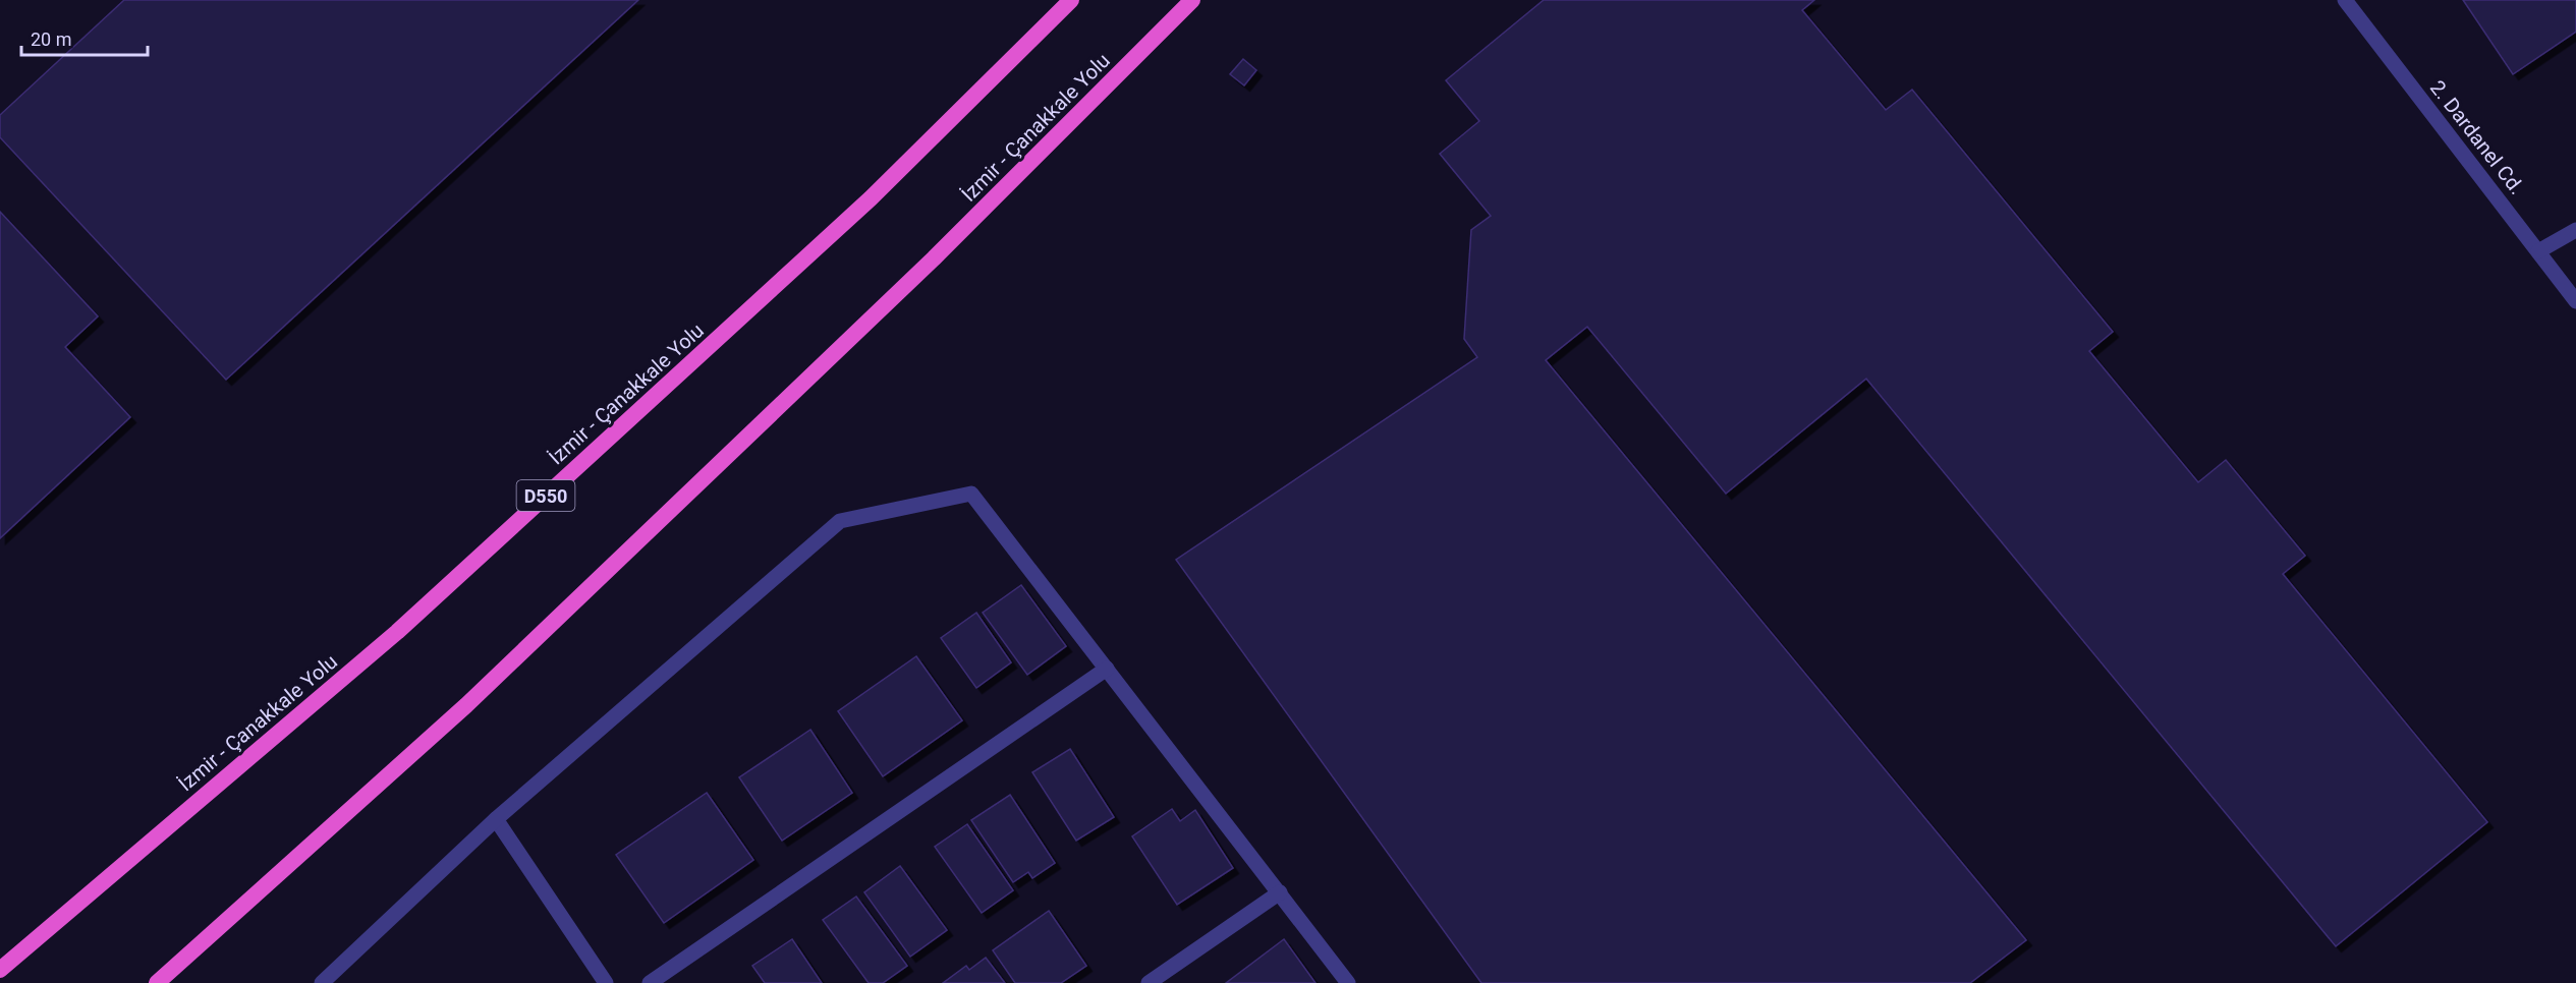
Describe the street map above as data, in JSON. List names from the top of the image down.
{
  "streets": {
    "highway": ["İzmir - Çanakkale Yolu", "D550"],
    "street": ["2. Dardanel Cd."]
  },
  "scale_bar": "20 m"
}
